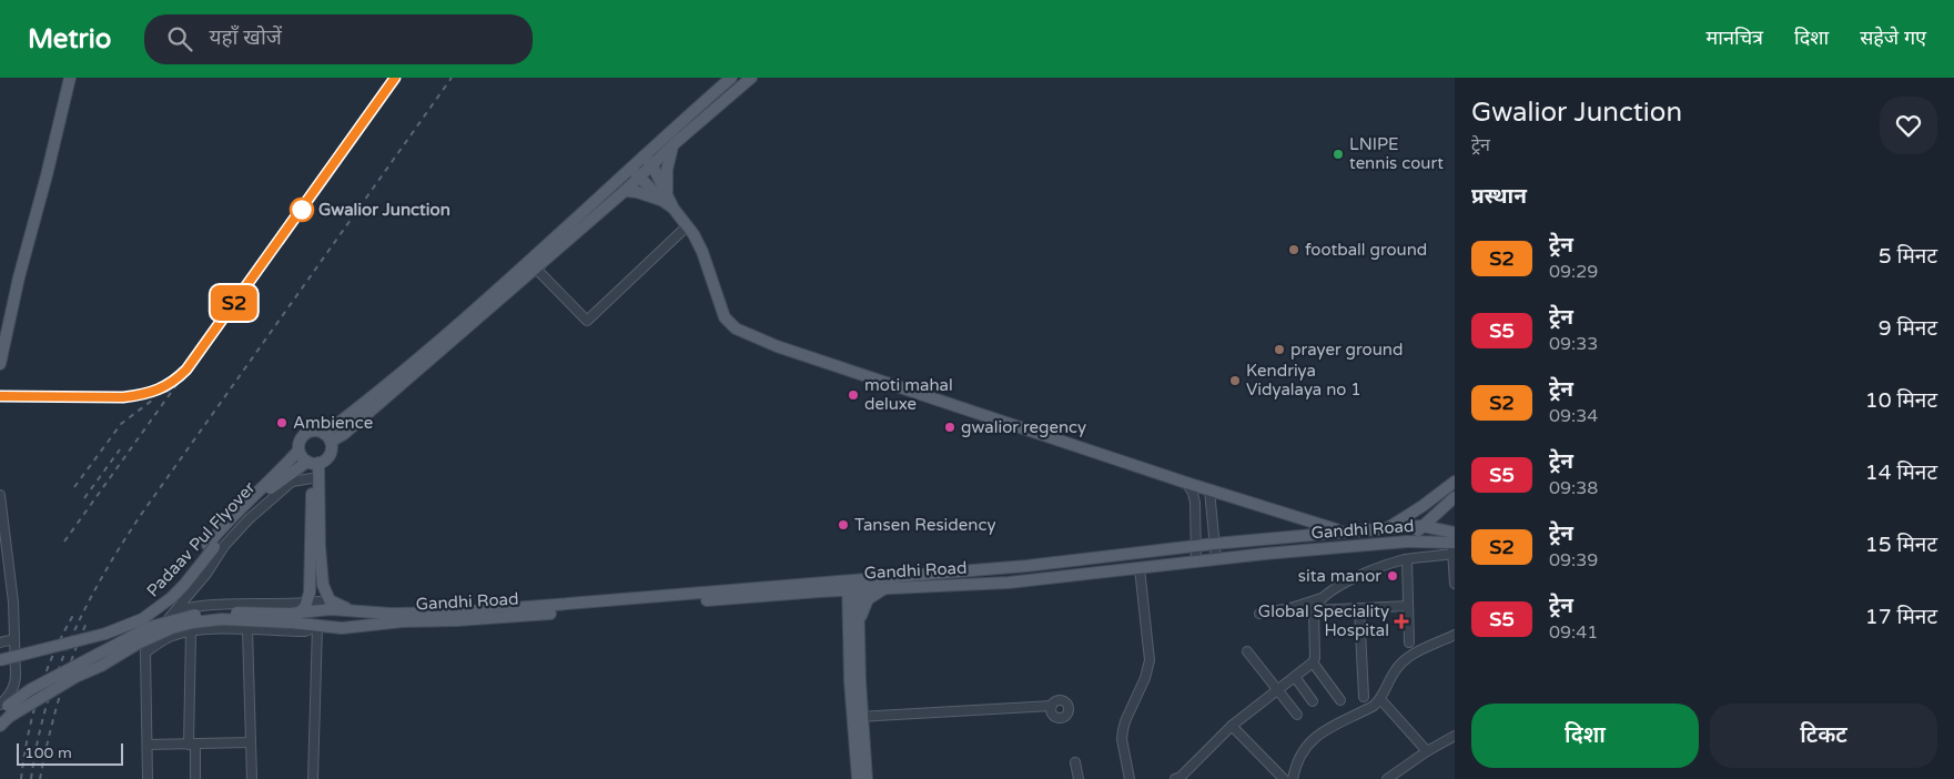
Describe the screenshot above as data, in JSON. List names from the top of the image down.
{
  "streets": {
    "main road": ["Gandhi Road", "Padaav Pul Flyover"]
  },
  "places": {
    "other": [
      "LNIPE tennis court",
      "Gwalior Junction",
      "football ground",
      "prayer ground",
      "Kendriya Vidyalaya no 1",
      "moti mahal deluxe",
      "Ambience",
      "gwalior regency",
      "Tansen Residency",
      "sita manor"
    ],
    "health": ["Global Speciality Hospital"]
  },
  "scale_bar": "100 m",
  "page": {
    "header": "Metrio",
    "search": "यहाँ खोजें",
    "nav": ["मानचित्र", "दिशा", "सहेजे गए"],
    "on_map": "S2",
    "heading": [
      ["Gwalior Junction", "ट्रेन"],
      "प्रस्थान"
    ],
    "list": [
      {
        "mark": "S2",
        "name": "ट्रेन",
        "note": "09:29",
        "value": "5 मिनट"
      },
      {
        "mark": "S5",
        "name": "ट्रेन",
        "note": "09:33",
        "value": "9 मिनट"
      },
      {
        "mark": "S2",
        "name": "ट्रेन",
        "note": "09:34",
        "value": "10 मिनट"
      },
      {
        "mark": "S5",
        "name": "ट्रेन",
        "note": "09:38",
        "value": "14 मिनट"
      },
      {
        "mark": "S2",
        "name": "ट्रेन",
        "note": "09:39",
        "value": "15 मिनट"
      },
      {
        "mark": "S5",
        "name": "ट्रेन",
        "note": "09:41",
        "value": "17 मिनट"
      }
    ],
    "buttons": ["दिशा", "टिकट"],
    "scale": "100 m"
  }
}
